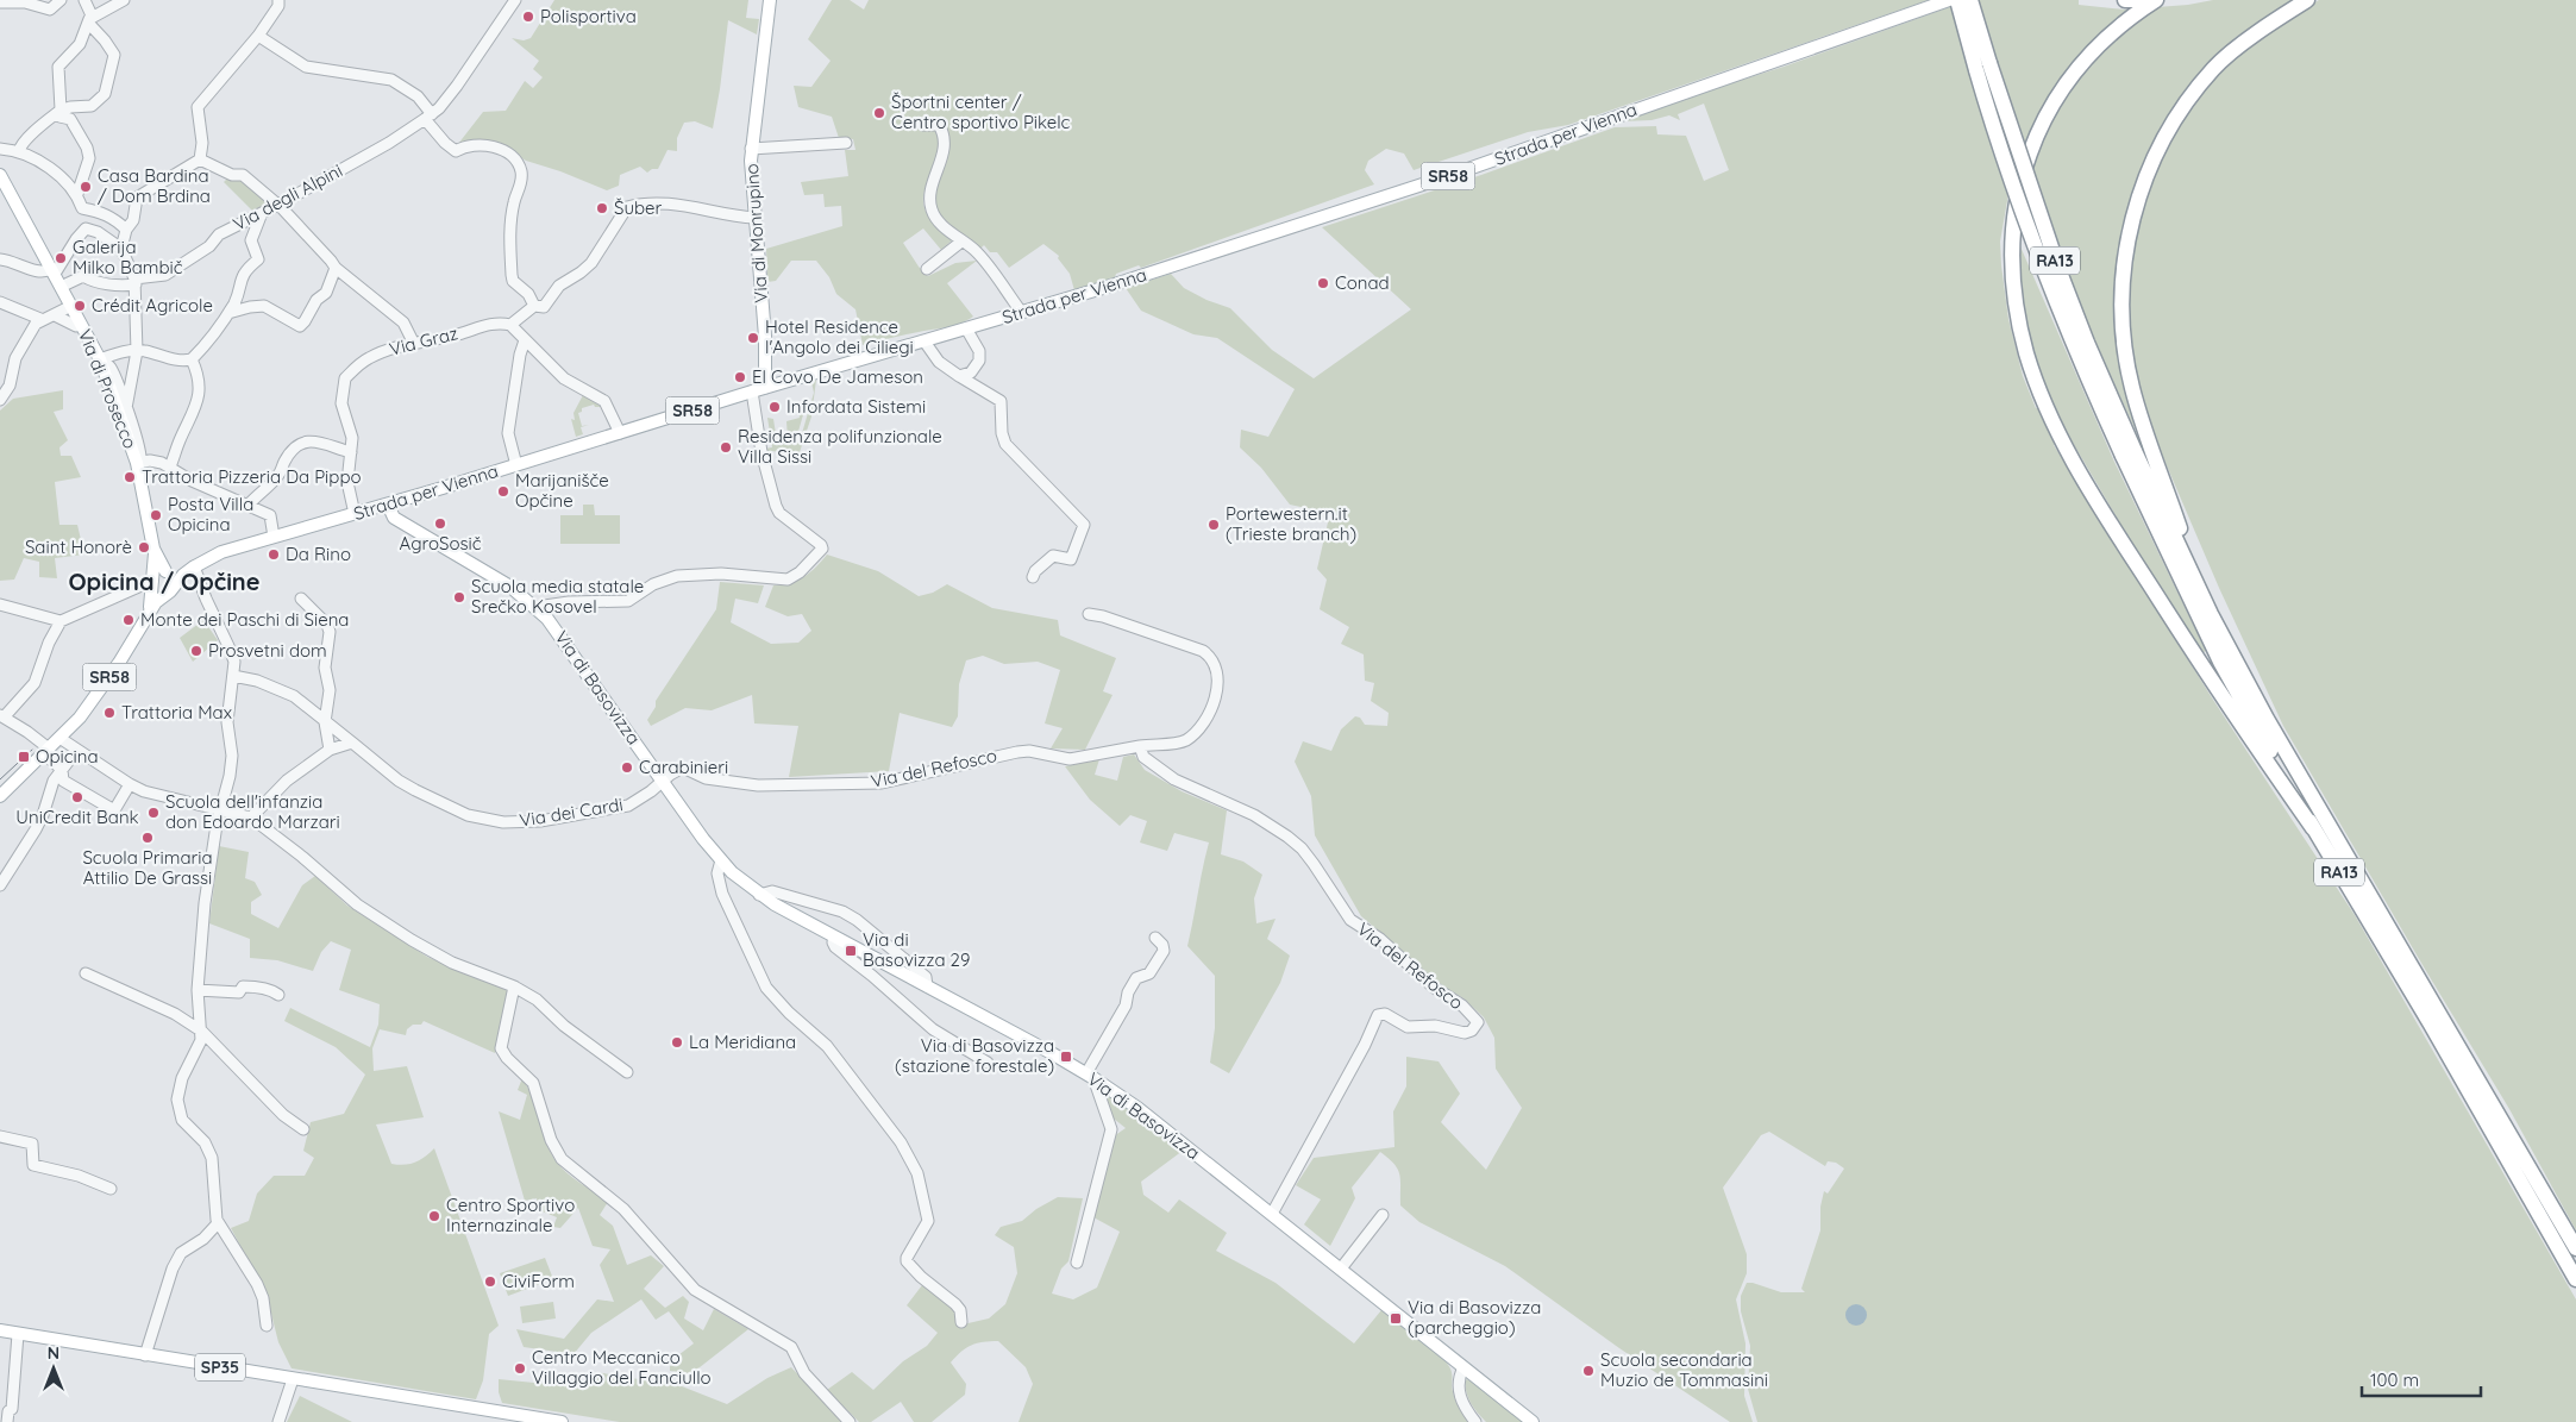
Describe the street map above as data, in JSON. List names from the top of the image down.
{
  "streets": {
    "highway": ["RA13"],
    "main road": [
      "Strada per Vienna",
      "SR58",
      "Via di Monrupino",
      "Via di Prosecco",
      "Via di Basovizza",
      "SP35"
    ],
    "street": [
      "Via degli Alpini",
      "Via Graz",
      "Via del Refosco",
      "Via dei Cardi"
    ]
  },
  "crossings": [
    ["Strada per Vienna", "SR58"],
    ["Strada per Vienna", "Via di Monrupino"],
    ["Strada per Vienna", "Via Graz"],
    ["Strada per Vienna", "Via di Prosecco"],
    ["Strada per Vienna", "Via di Basovizza"],
    ["SR58", "Via di Prosecco"],
    ["Via degli Alpini", "Via di Prosecco"],
    ["Via di Basovizza", "Via del Refosco"],
    ["Via di Basovizza", "Via dei Cardi"],
    ["Via del Refosco", "Via dei Cardi"]
  ],
  "districts": ["Opicina / Opčine"],
  "places": {
    "other": [
      "Polisportiva",
      "Športni center / Centro sportivo Pikelc",
      "Casa Bardina / Dom Brdina",
      "Šuber",
      "Galerija Milko Bambič",
      "Conad",
      "Crédit Agricole",
      "Hotel Residence l'Angolo dei Ciliegi",
      "El Covo De Jameson",
      "Infordata Sistemi",
      "Residenza polifunzionale Villa Sissi",
      "Trattoria Pizzeria Da Pippo",
      "Marijanišče Opčine",
      "Posta Villa Opicina",
      "AgroSosič",
      "Portewestern.it (Trieste branch)",
      "Saint Honorè",
      "Da Rino",
      "Scuola media statale Srečko Kosovel",
      "Monte dei Paschi di Siena",
      "Prosvetni dom",
      "Trattoria Max",
      "Carabinieri",
      "UniCredit Bank",
      "Scuola dell'infanzia don Edoardo Marzari",
      "Scuola Primaria Attilio De Grassi",
      "La Meridiana",
      "Centro Sportivo Internazinale",
      "CiviForm",
      "Centro Meccanico Villaggio del Fanciullo",
      "Scuola secondaria Muzio de Tommasini"
    ],
    "transit": [
      "Opicina",
      "Via di Basovizza 29",
      "Via di Basovizza (stazione forestale)",
      "Via di Basovizza (parcheggio)"
    ]
  },
  "scale_bar": "100 m",
  "north": "top"
}
